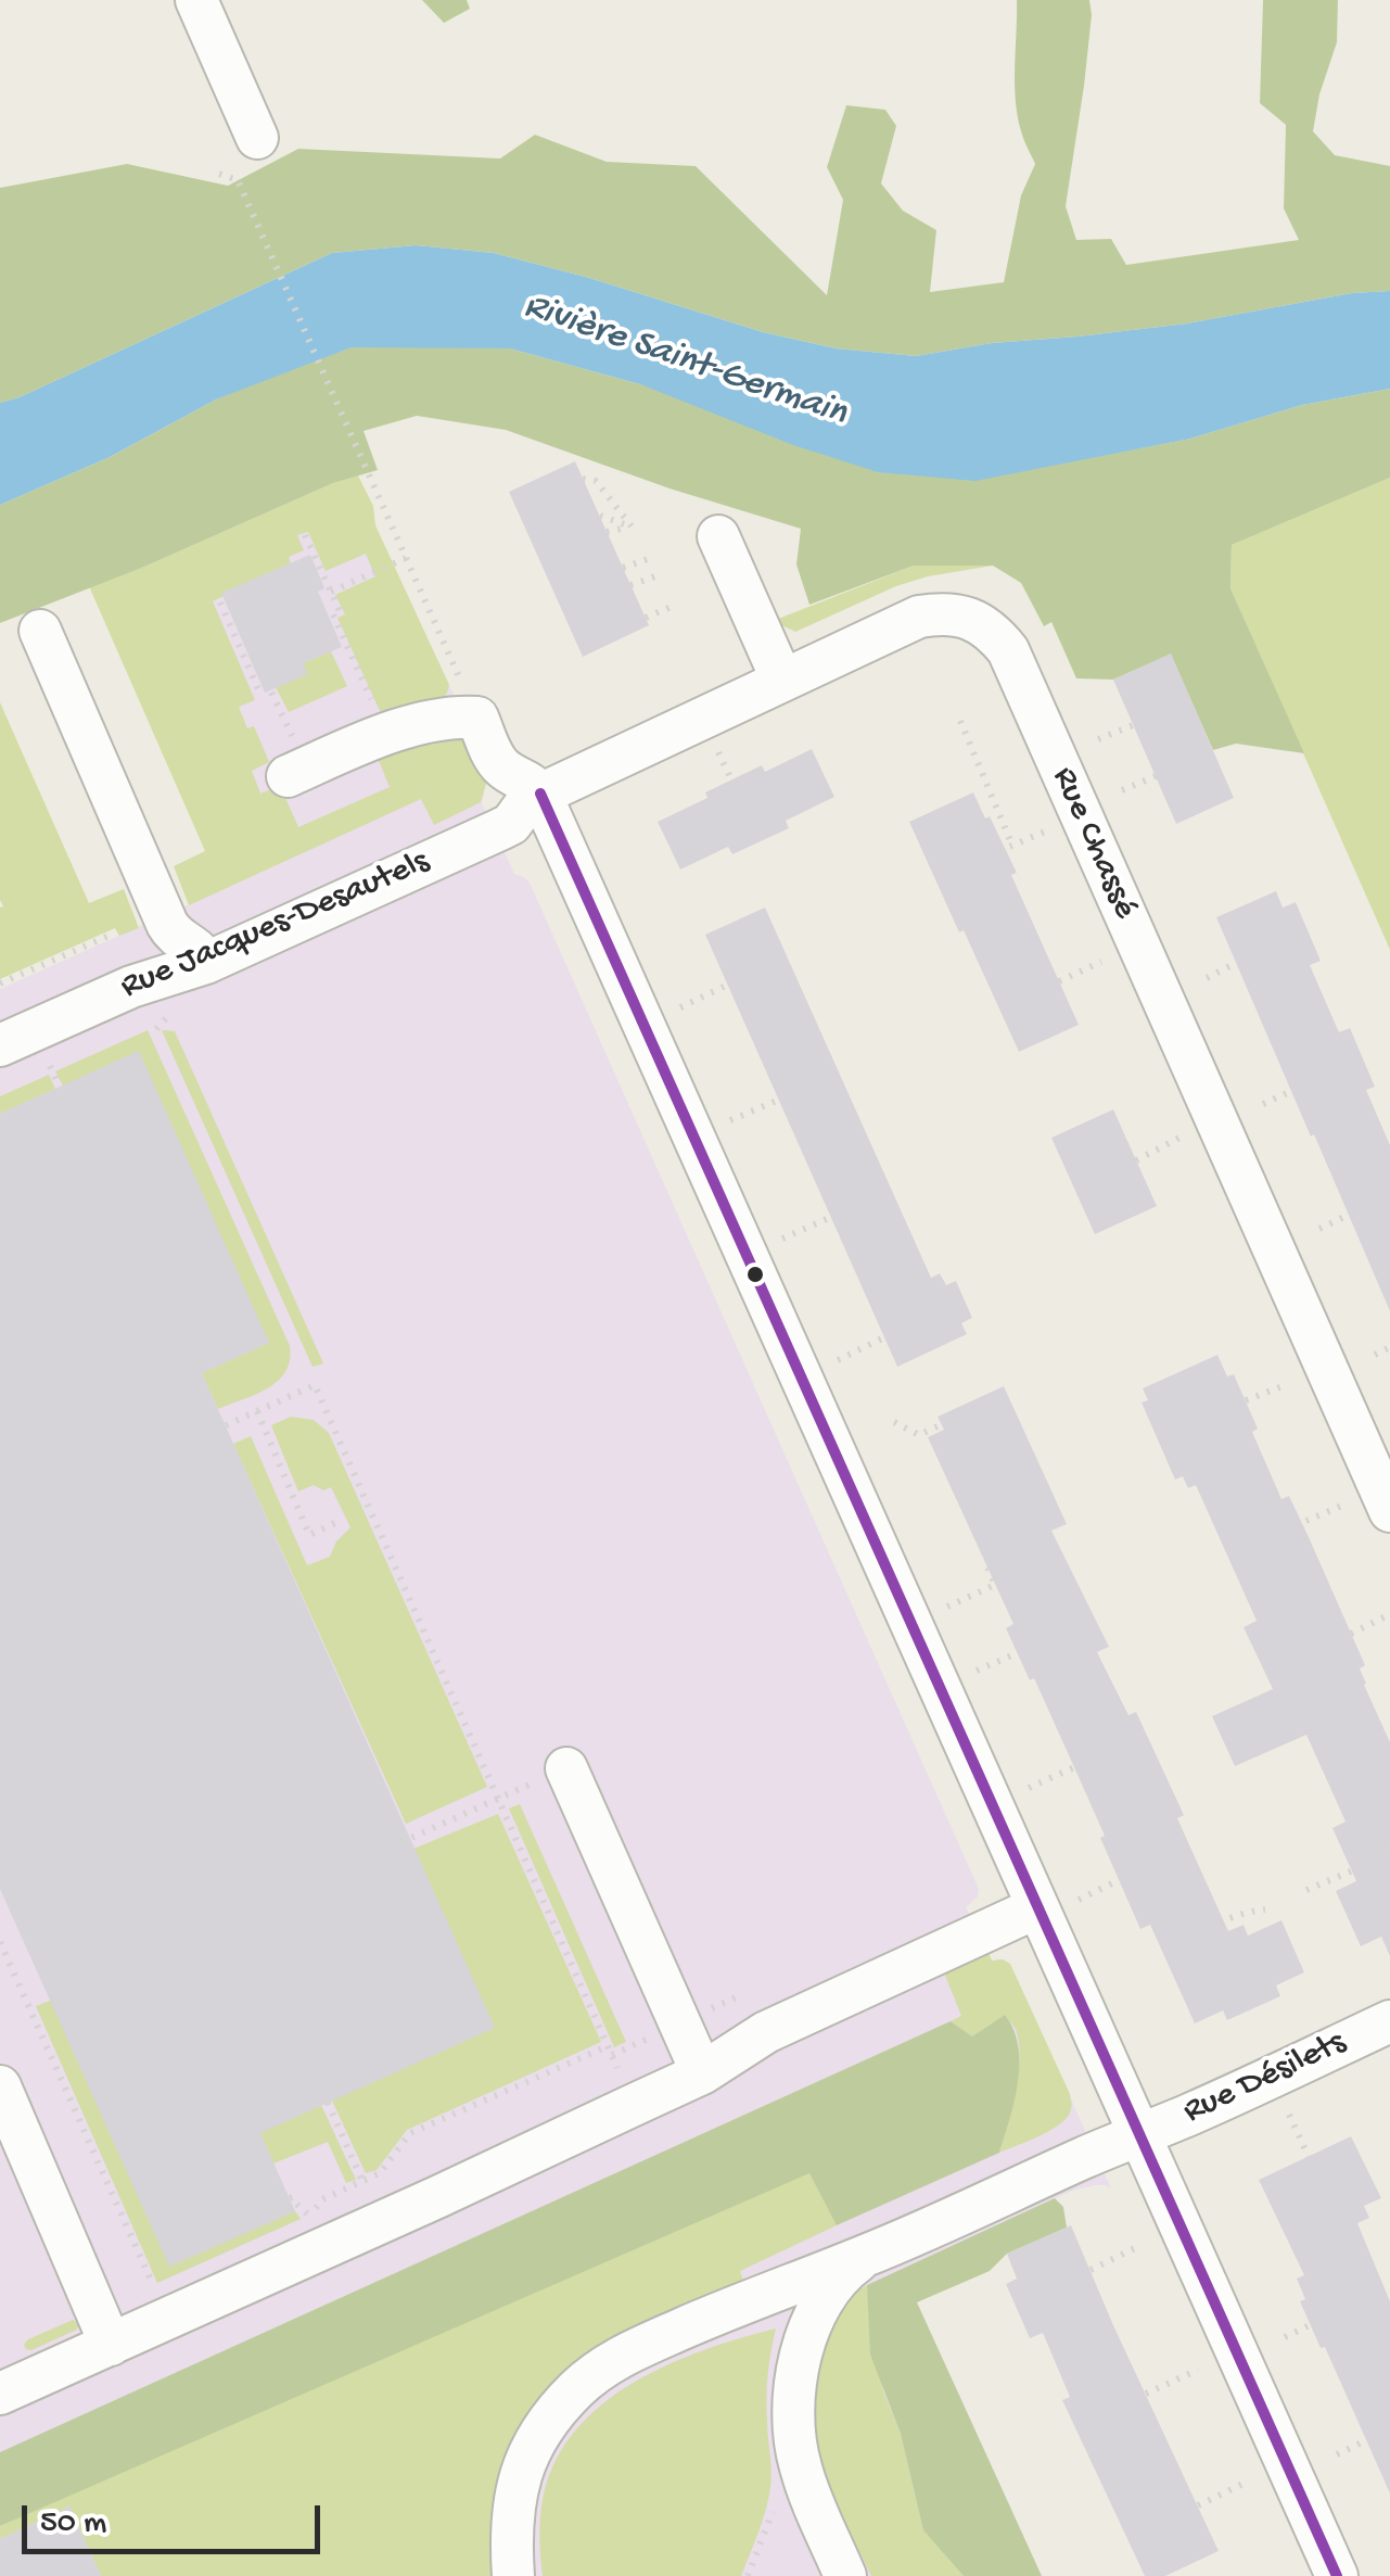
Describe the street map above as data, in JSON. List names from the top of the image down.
{
  "streets": {
    "street": ["Rue Chassé", "Rue Jacques-Desautels", "Rue Désilets"]
  },
  "crossings": [
    ["Rue Chassé", "Rue Jacques-Desautels"]
  ],
  "water": ["Rivière Saint-Germain"],
  "scale_bar": "50 m"
}
